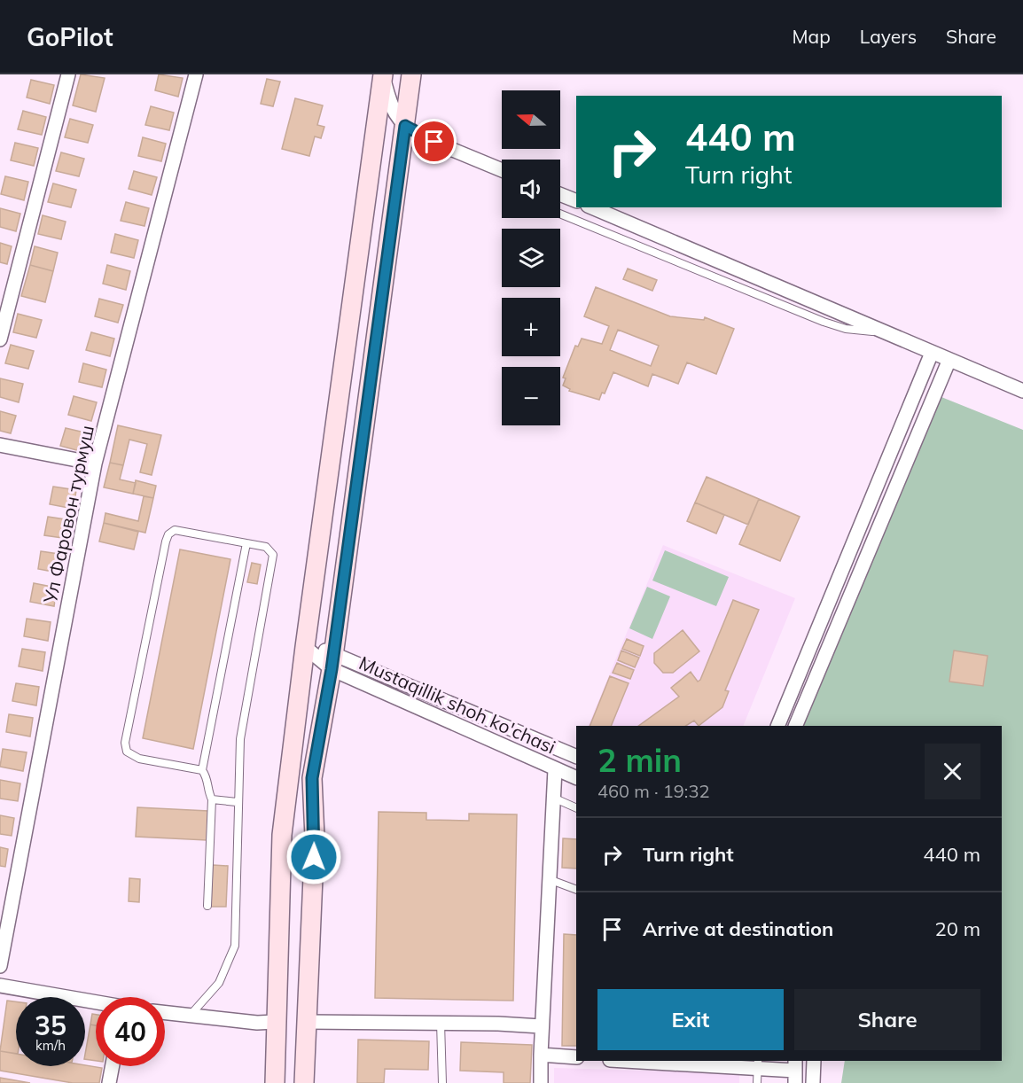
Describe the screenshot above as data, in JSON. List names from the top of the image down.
{
  "streets": {
    "street": ["Ул Фаровон турмуш", "Mustaqillik shoh ko'chasi"]
  },
  "north": "left",
  "page": {
    "header": "GoPilot",
    "nav": ["Map", "Layers", "Share"],
    "map_buttons": ["+", "−"],
    "turn": ["440 m", "Turn right"],
    "heading": ["2 min", "460 m · 19:32"],
    "list": [
      {
        "name": "Turn right",
        "value": "440 m"
      },
      {
        "name": "Arrive at destination",
        "value": "20 m"
      }
    ],
    "buttons": ["Exit", "Share"],
    "speed": "35 km/h",
    "limit": "40"
  }
}
